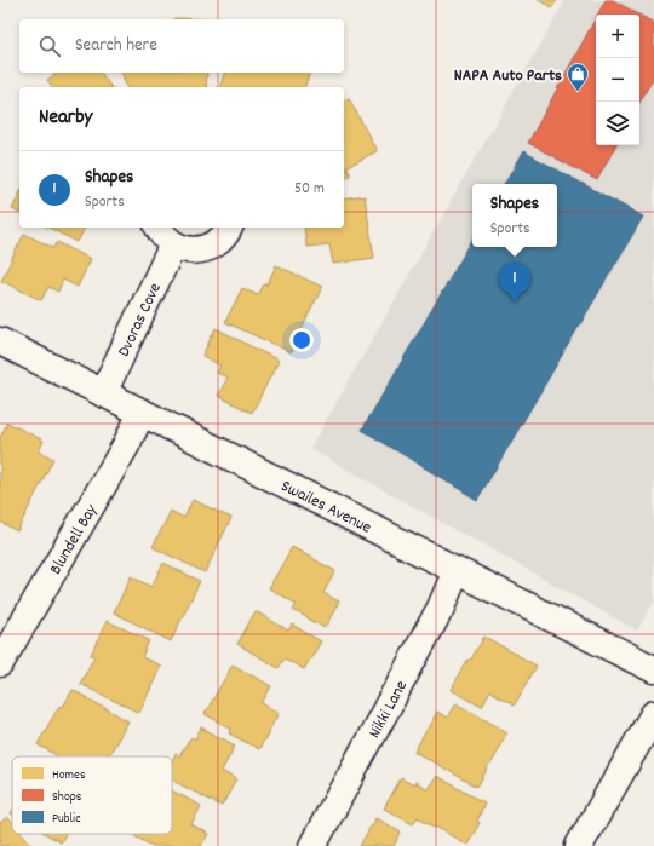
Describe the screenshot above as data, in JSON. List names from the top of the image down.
{
  "streets": {
    "street": [
      "Dvoras Cove",
      "Swailes Avenue",
      "Blundell Bay",
      "Nikki Lane"
    ]
  },
  "crossings": [
    ["Dvoras Cove", "Swailes Avenue"],
    ["Swailes Avenue", "Blundell Bay"],
    ["Swailes Avenue", "Nikki Lane"]
  ],
  "places": {
    "shop": ["NAPA Auto Parts"]
  },
  "legend": ["Homes", "Shops", "Public"],
  "page": {
    "map_buttons": ["+", "−"],
    "search": "Search here",
    "heading": "Nearby",
    "list": [
      {
        "mark": "1",
        "name": "Shapes",
        "note": "Sports",
        "value": "50 m"
      }
    ],
    "popup": ["Shapes", "Sports"],
    "pins": "1"
  }
}
